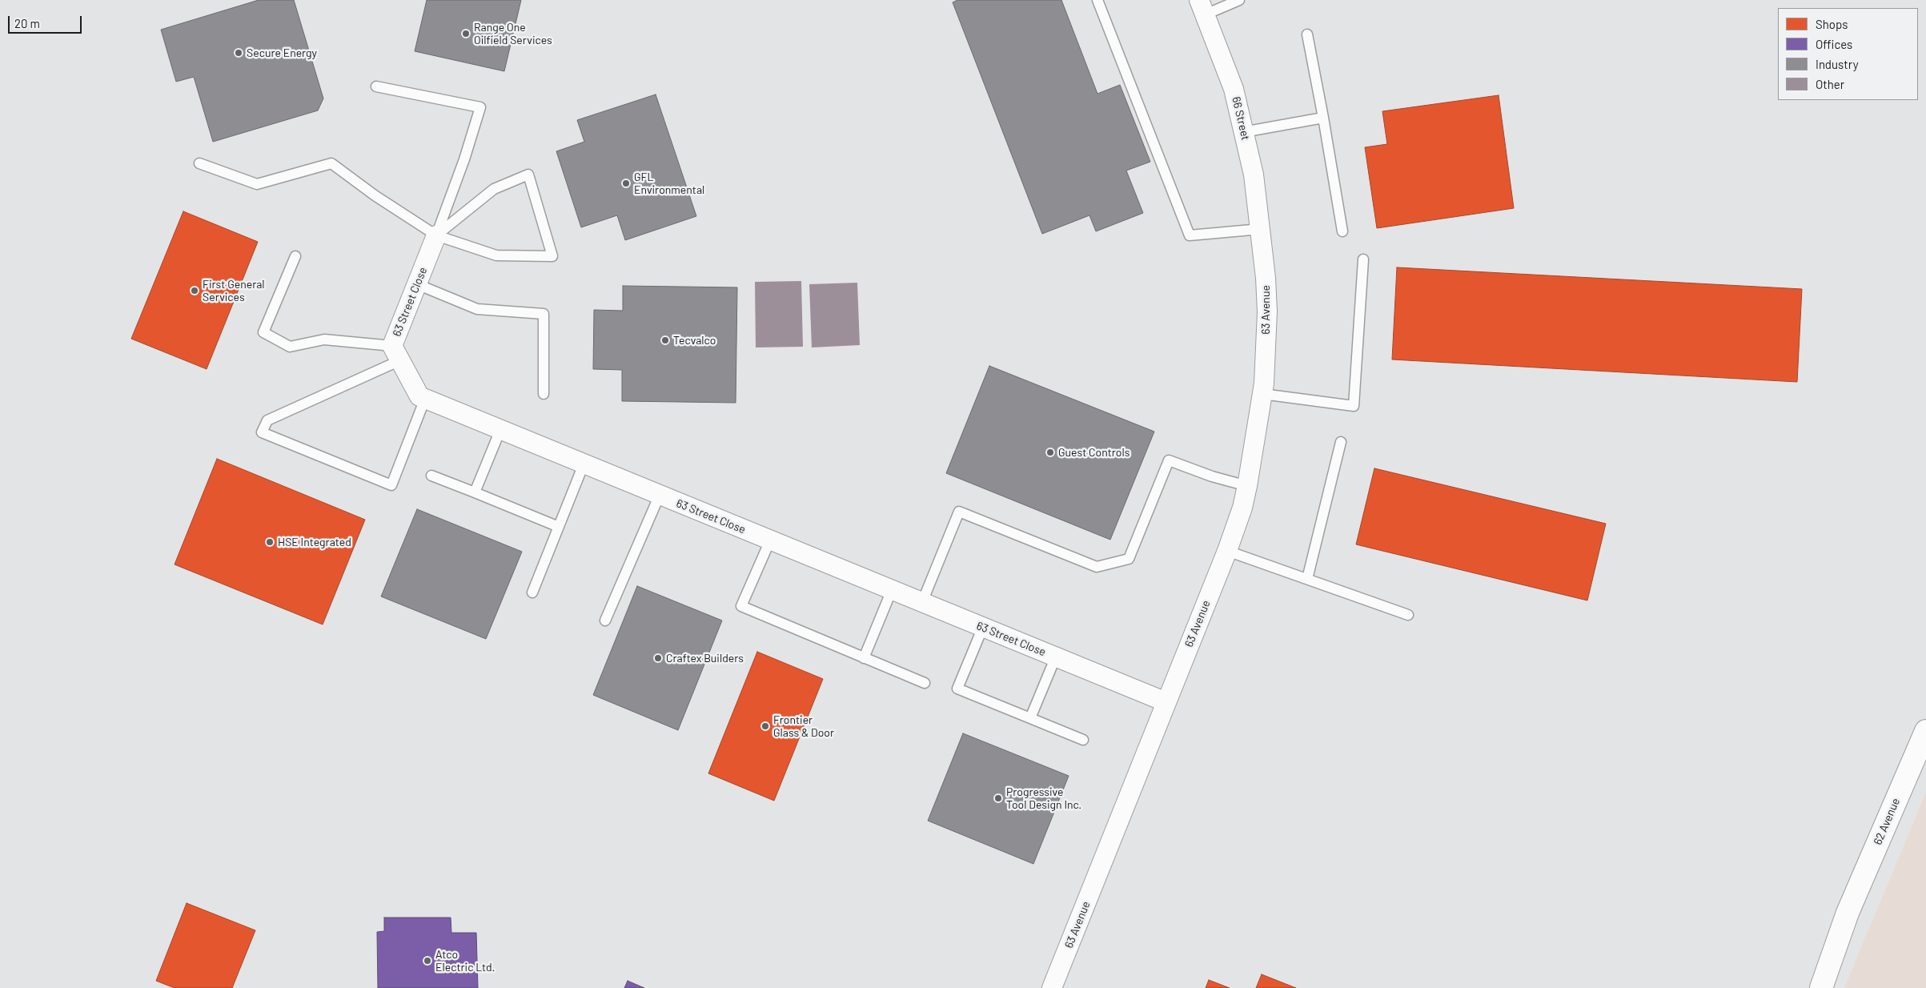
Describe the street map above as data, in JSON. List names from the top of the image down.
{
  "streets": {
    "main road": ["62 Avenue"],
    "street": ["66 Street", "63 Street Close", "63 Avenue"]
  },
  "crossings": [
    ["66 Street", "63 Avenue"],
    ["63 Street Close", "63 Avenue"]
  ],
  "places": [
    "Range One Oilfield Services",
    "Secure Energy",
    "GFL Environmental",
    "First General Services",
    "Tecvalco",
    "Guest Controls",
    "HSE Integrated",
    "Craftex Builders",
    "Frontier Glass & Door",
    "Progressive Tool Design Inc.",
    "Atco Electric Ltd."
  ],
  "legend": [
    "Shops",
    "Offices",
    "Industry",
    "Other"
  ],
  "scale_bar": "20 m"
}
